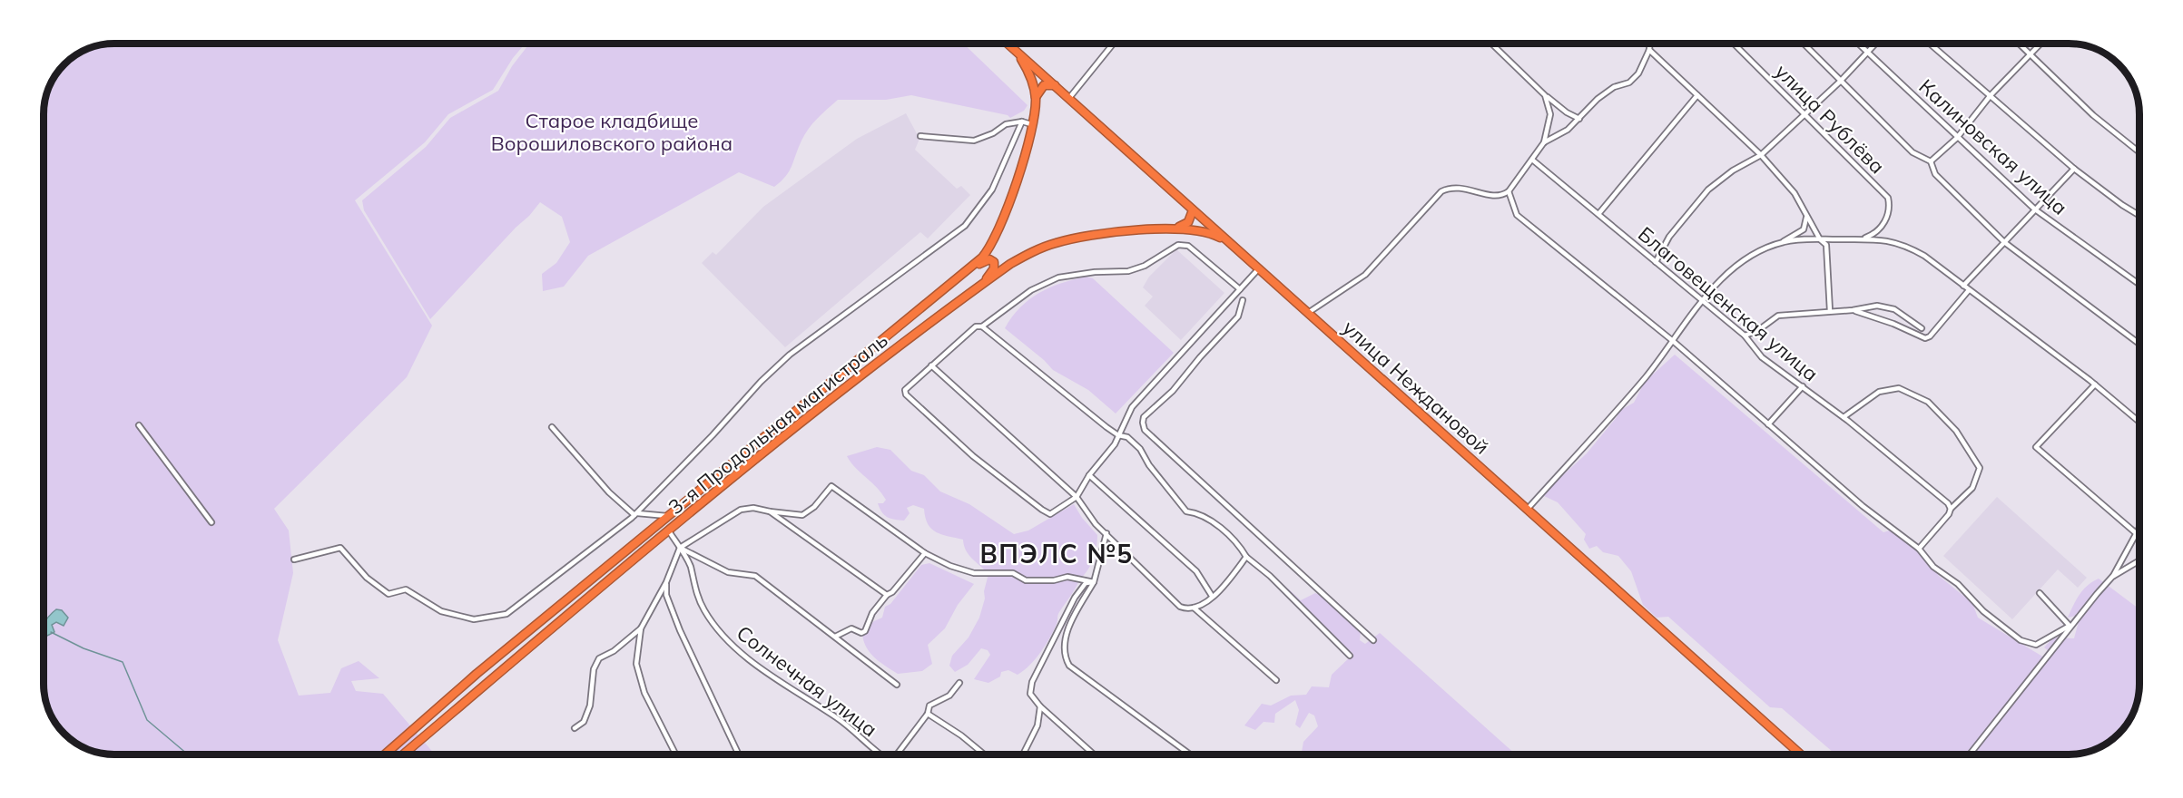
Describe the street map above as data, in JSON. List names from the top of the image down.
{
  "streets": {
    "highway": ["улица Неждановой", "3-я Продольная магистраль"],
    "street": [
      "улица Рублёва",
      "Калиновская улица",
      "Благовещенская улица",
      "Солнечная улица"
    ]
  },
  "crossings": [
    ["улица Неждановой", "3-я Продольная магистраль"],
    ["3-я Продольная магистраль", "Солнечная улица"]
  ],
  "districts": ["ВПЭЛС №5"],
  "parks": ["Старое кладбище Ворошиловского района"]
}
